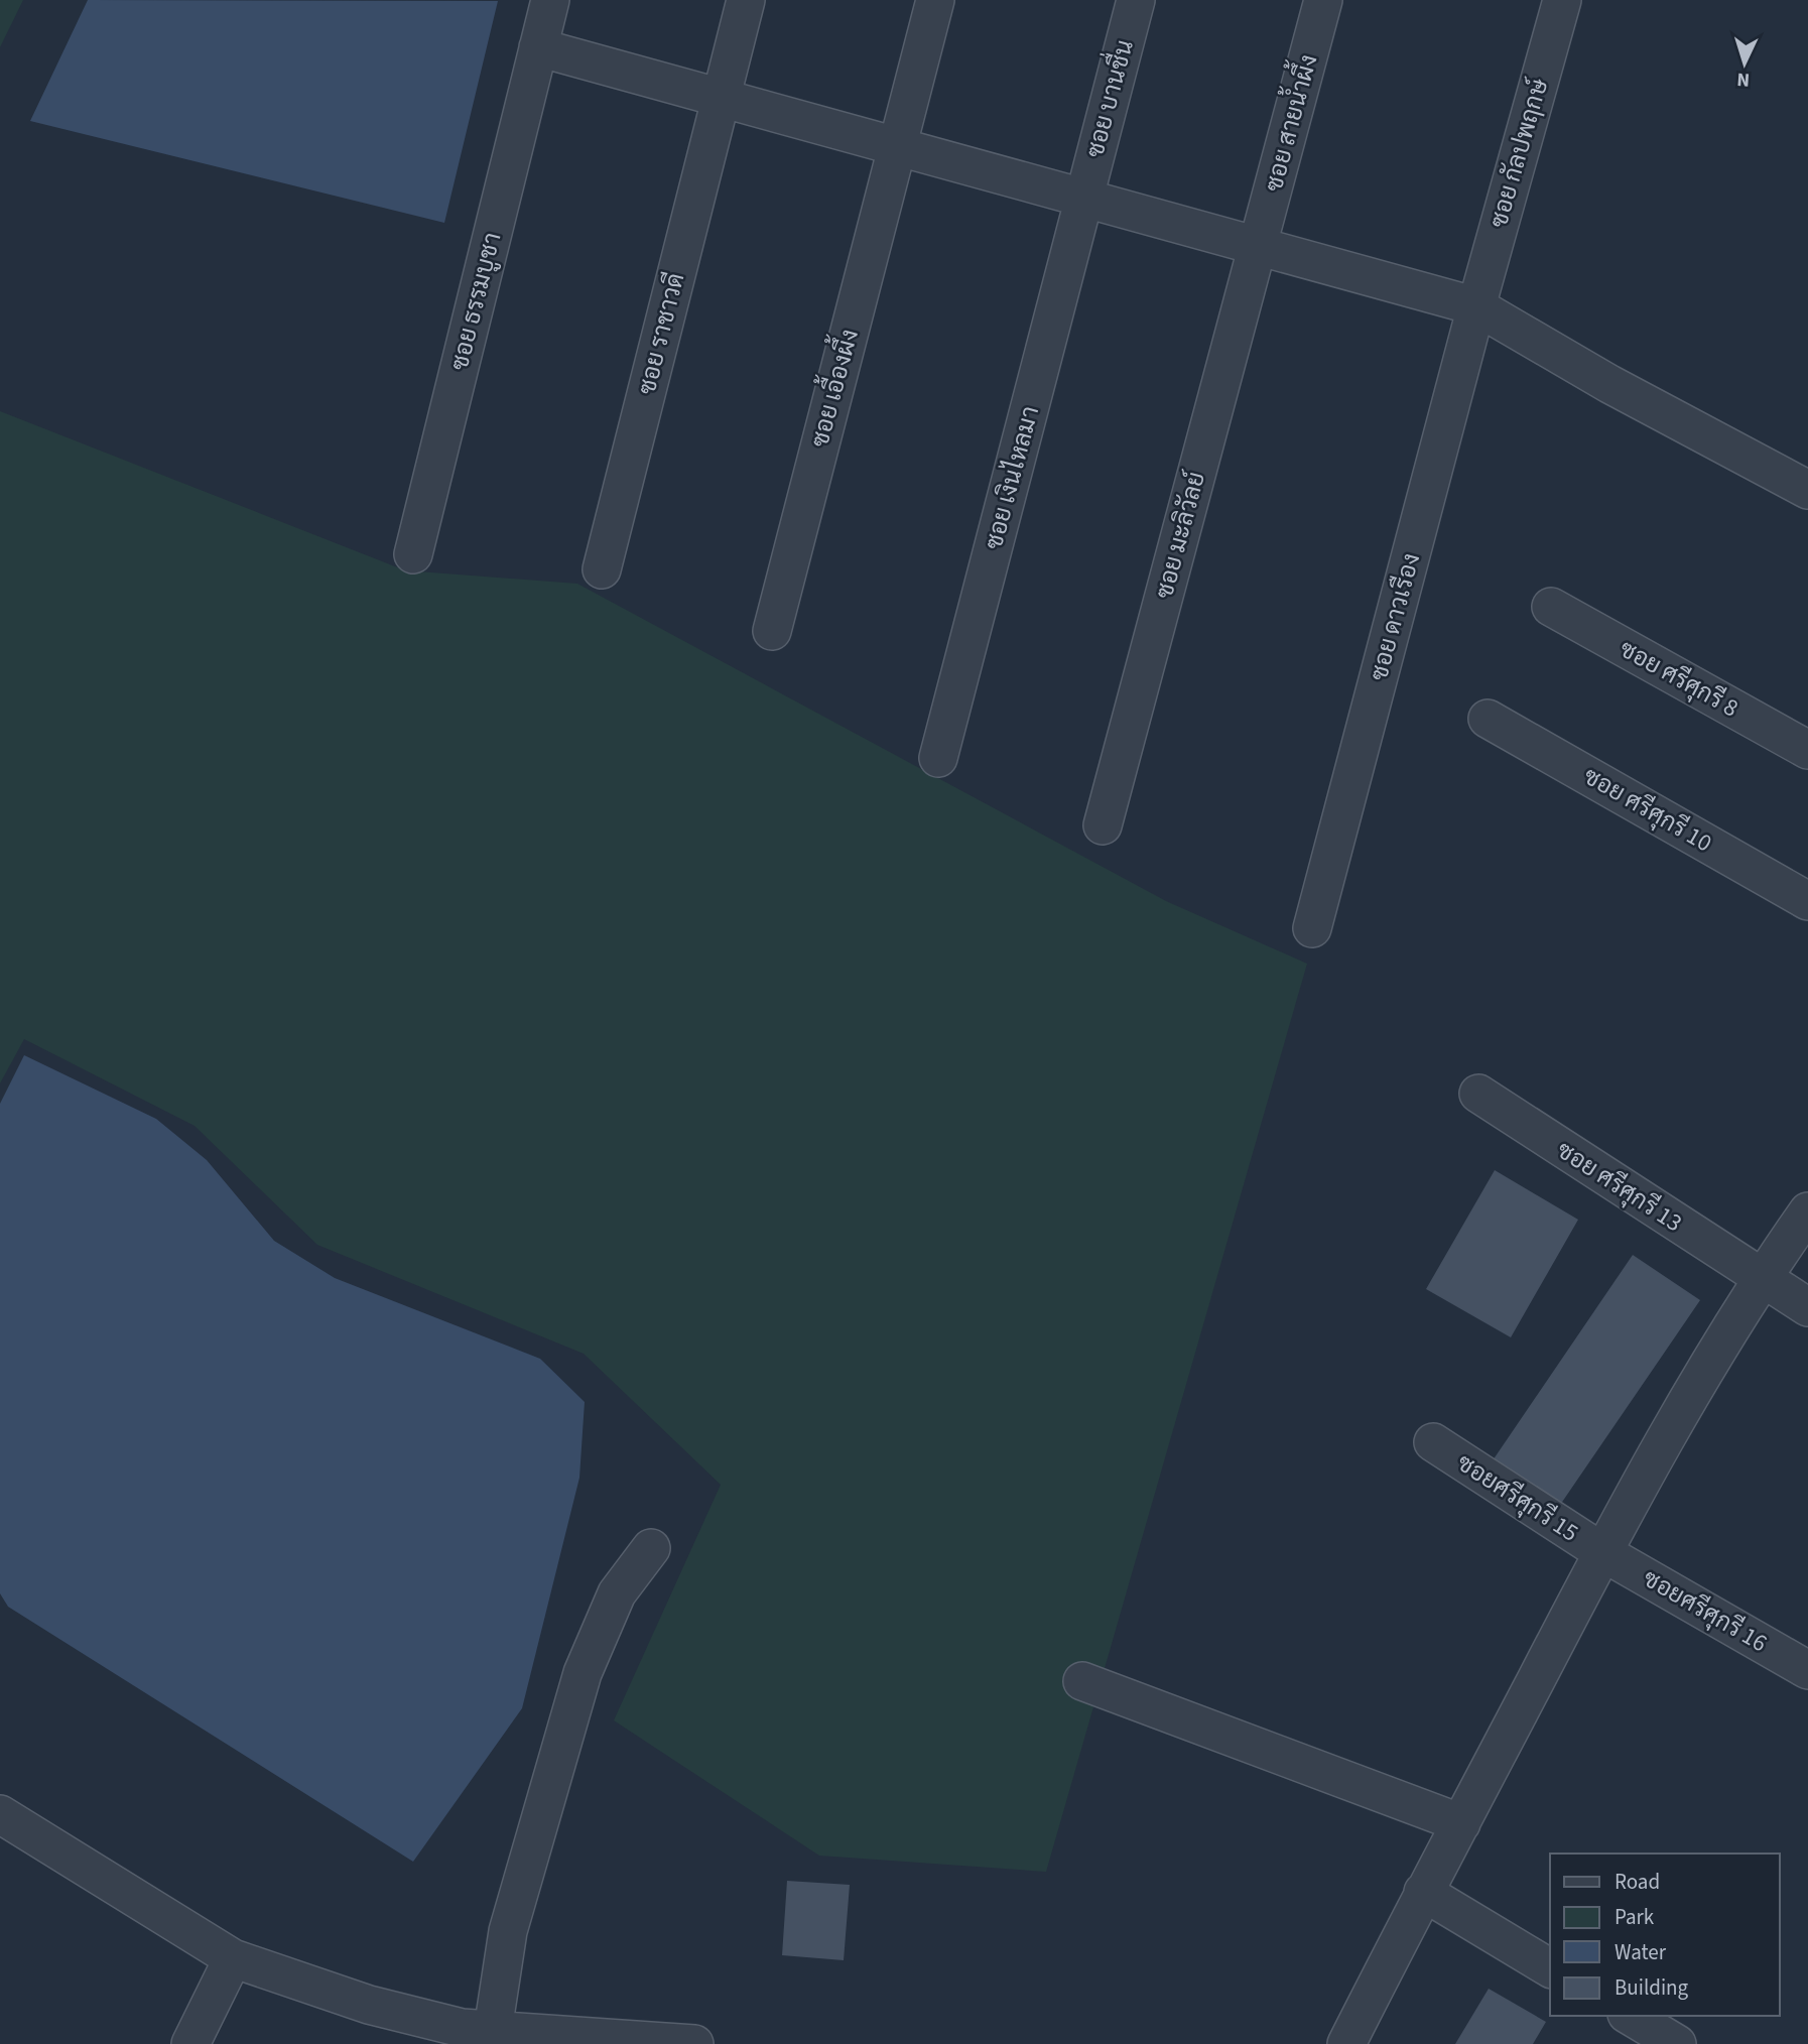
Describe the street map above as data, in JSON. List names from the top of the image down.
{
  "streets": {
    "street": [
      "ซอย บานชื่น",
      "ซอย สายน้ำผึ้ง",
      "ซอย กัลปพฤกษ์",
      "ซอย ธรรมบูชา",
      "ซอย ราชาวดี",
      "ซอย เอื้องผึ้ง",
      "ซอย เงินไหลมา",
      "ซอย มะลิวัลย์",
      "ซอย ดาวเรือง",
      "ซอย ศรีศุกรี 8",
      "ซอย ศรีศุกรี 10",
      "ซอย ศรีศุกรี 13",
      "ซอยศรีศุกรี 15",
      "ซอยศรีศุกรี 16"
    ]
  },
  "crossings": [
    ["ซอย บานชื่น", "ซอย เงินไหลมา"],
    ["ซอย สายน้ำผึ้ง", "ซอย มะลิวัลย์"],
    ["ซอย กัลปพฤกษ์", "ซอย ดาวเรือง"],
    ["ซอยศรีศุกรี 15", "ซอยศรีศุกรี 16"]
  ],
  "legend": [
    "Road",
    "Park",
    "Water",
    "Building"
  ],
  "north": "bottom"
}
